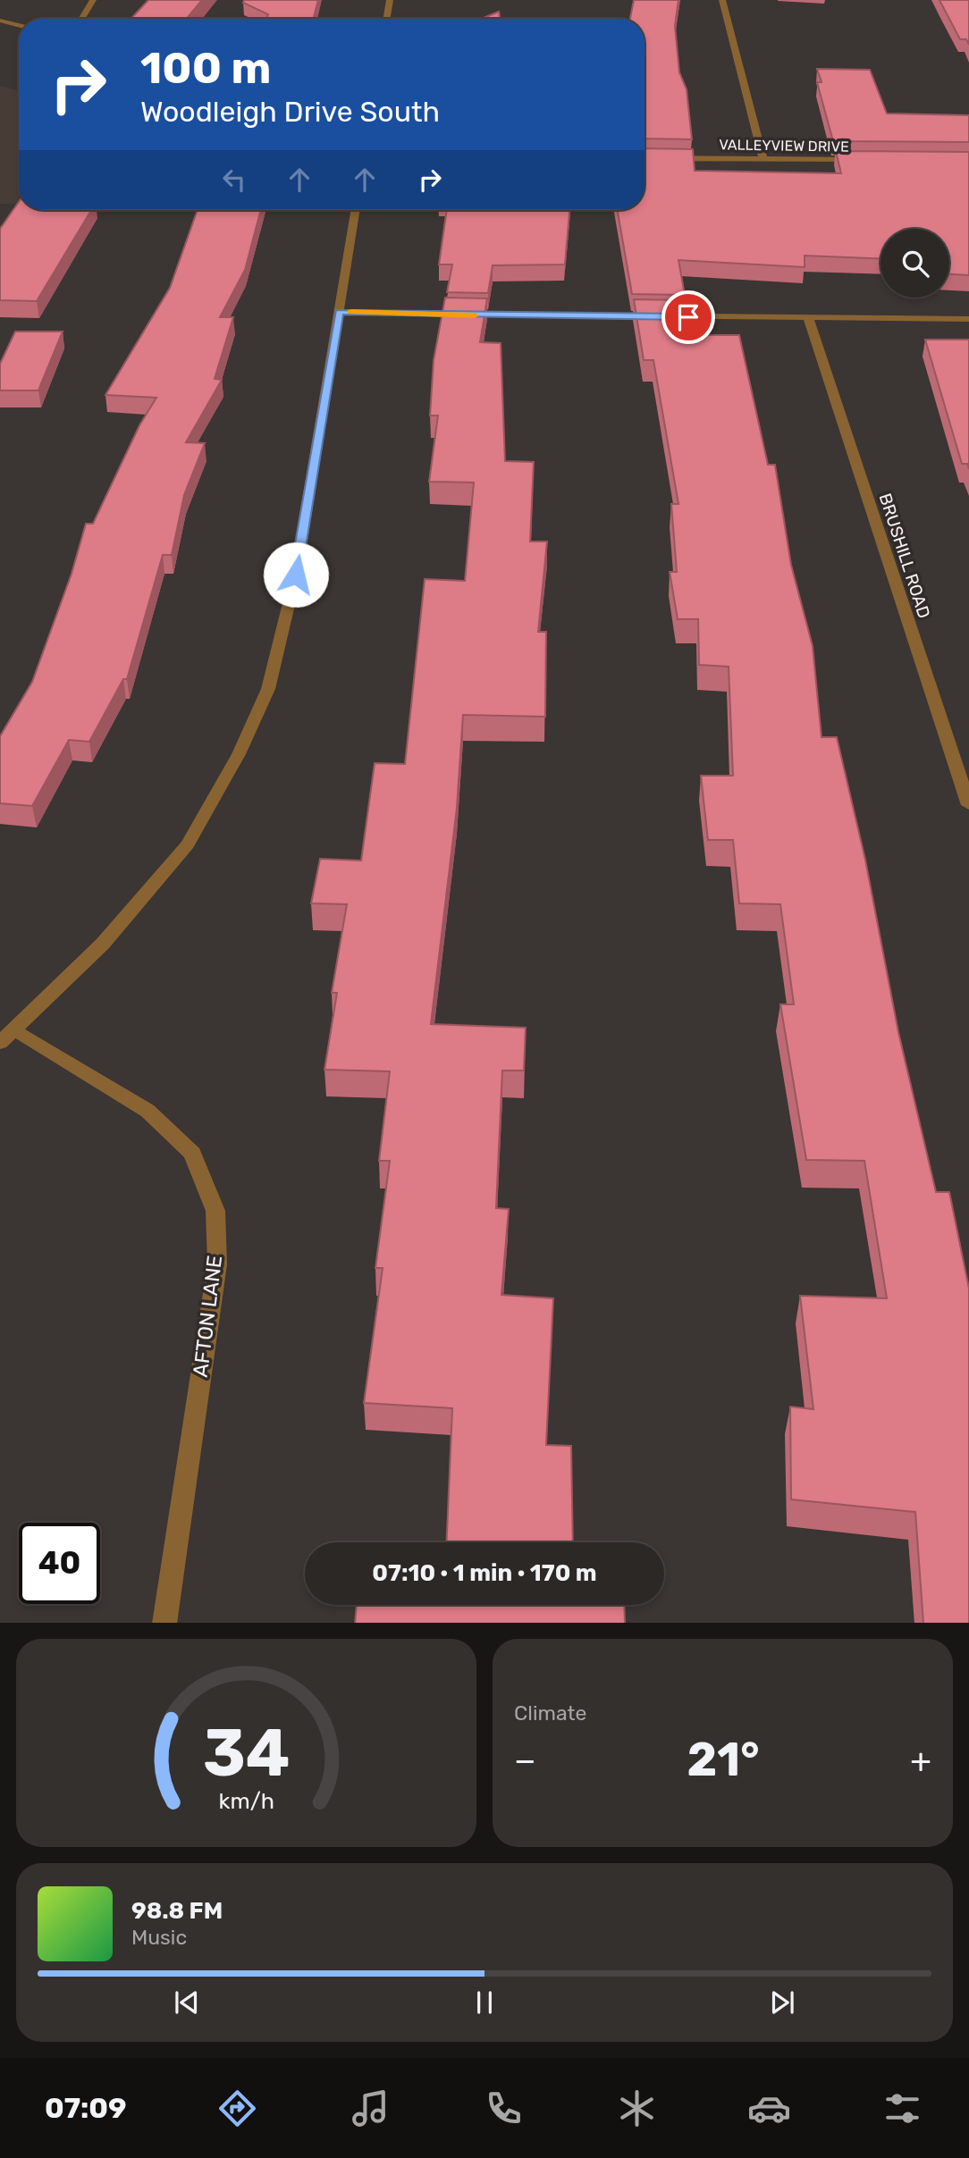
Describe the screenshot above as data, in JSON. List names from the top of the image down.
{
  "streets": {
    "street": ["VALLEYVIEW DRIVE", "BRUSHILL ROAD", "AFTON LANE"]
  },
  "page": {
    "turn": ["100 m", "Woodleigh Drive South"],
    "limit": "40",
    "trip": "07:10 · 1 min · 170 m",
    "tile": "Climate",
    "heat": ["−", "21°", "+"],
    "song": ["98.8 FM", "Music"],
    "tabs": "07:09",
    "gauge": ["34", "km/h"]
  }
}
